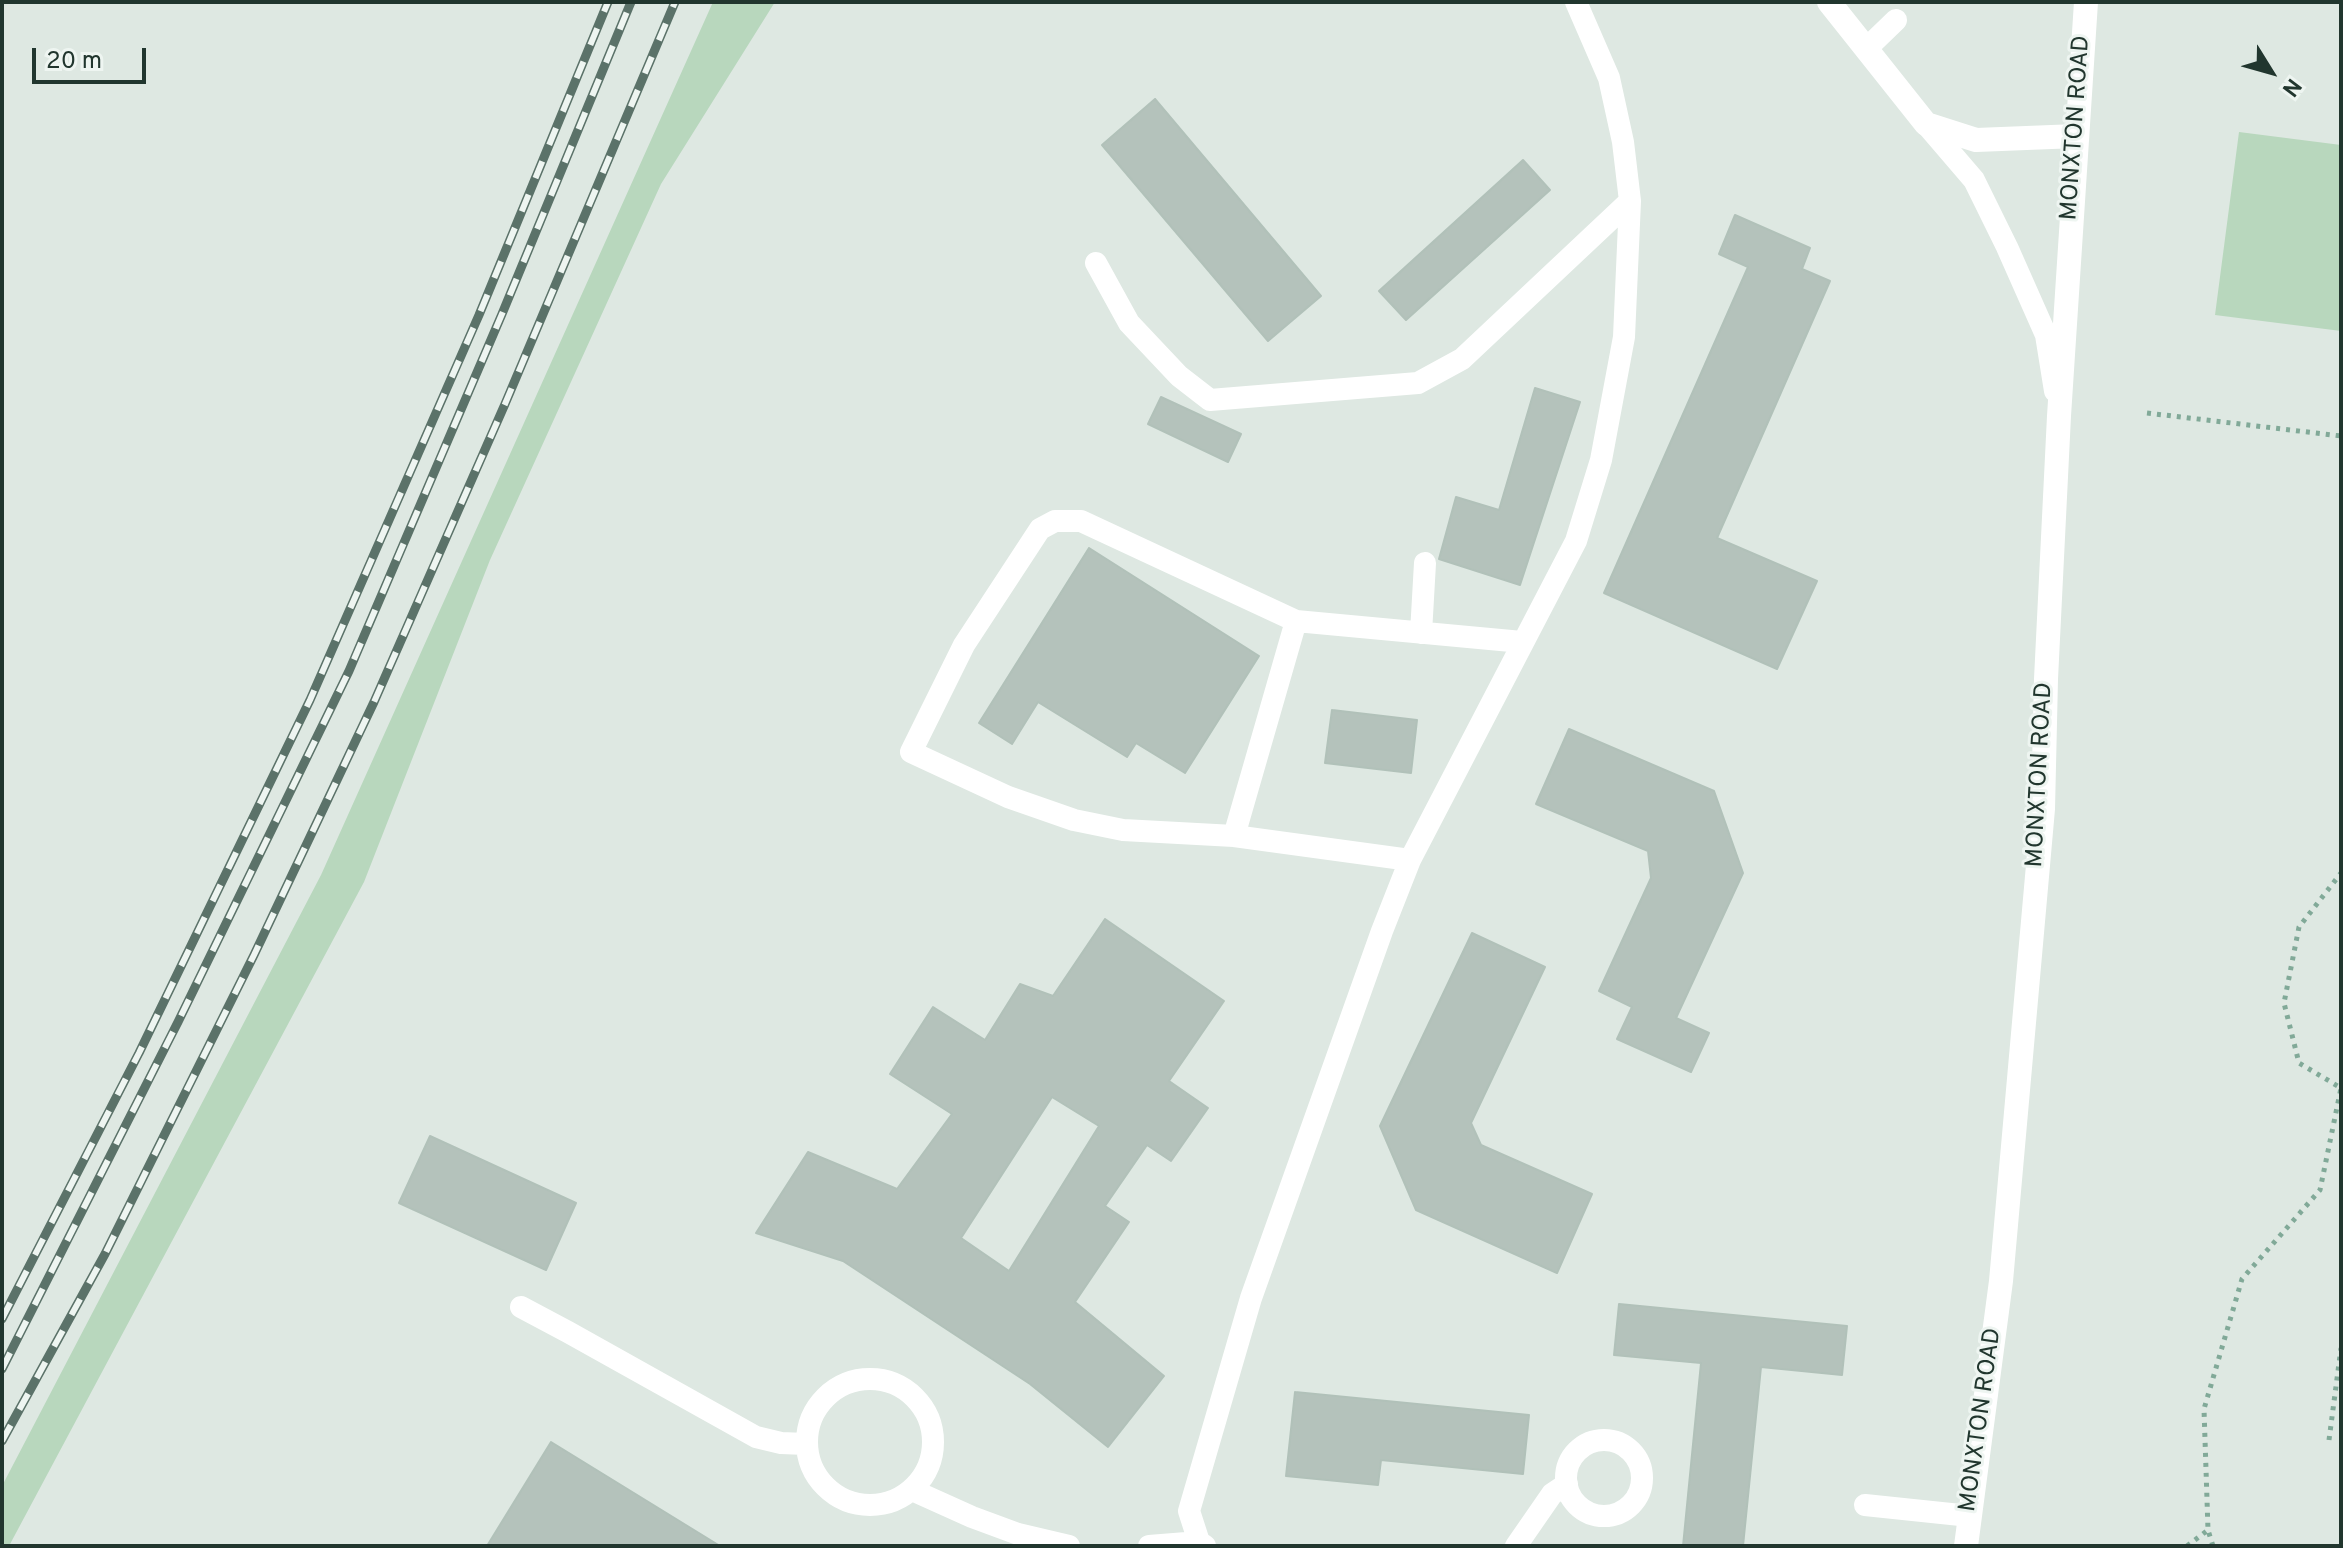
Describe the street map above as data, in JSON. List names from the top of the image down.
{
  "streets": {
    "street": ["MONXTON ROAD"]
  },
  "scale_bar": "20 m",
  "north": "bottom right"
}
